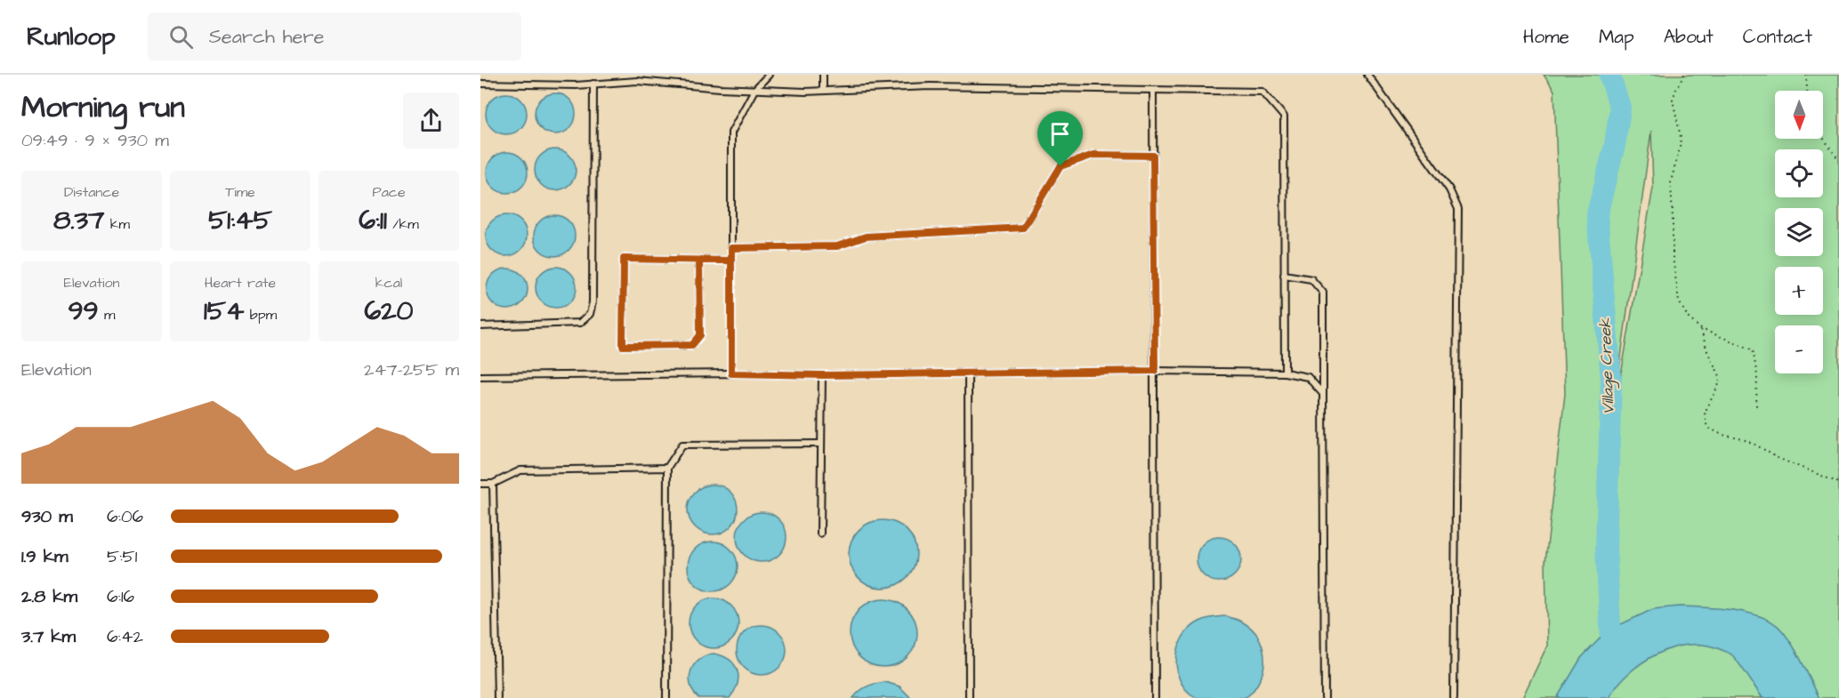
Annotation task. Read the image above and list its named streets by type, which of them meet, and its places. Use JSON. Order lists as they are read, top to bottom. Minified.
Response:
{"water":["Village Creek"],"north":"bottom","page":{"header":"Runloop","search":"Search here","nav":["Home","Map","About","Contact"],"heading":["Morning run","09:49 · 9 × 930 m"],"map_buttons":["+","−"],"stats":[["Distance","8.37 km"],["Time","51:45"],["Pace","6:11 /km"],["Elevation","99 m"],["Heart rate","154 bpm"],["kcal","620"]],"chart":["Elevation","247–255 m"],"list":[{"name":"930 m","note":"6:06"},{"name":"1.9 km","note":"5:51"},{"name":"2.8 km","note":"6:16"},{"name":"3.7 km","note":"6:42"}]}}
